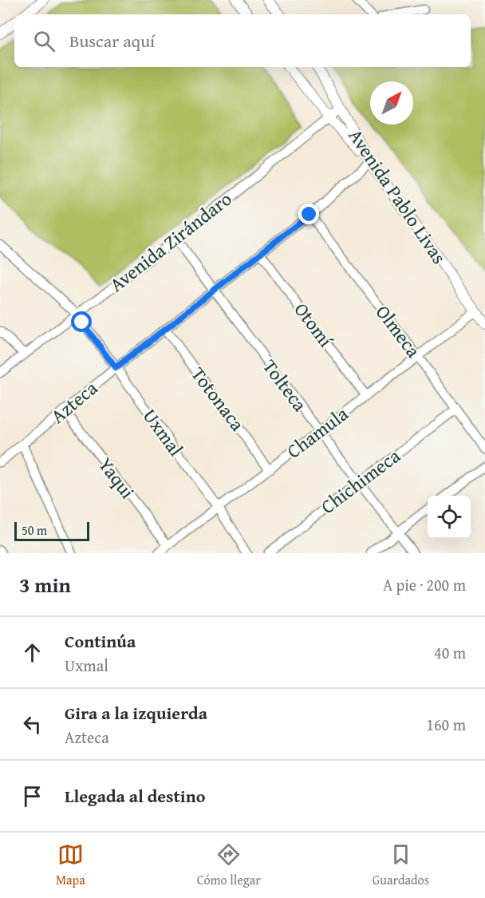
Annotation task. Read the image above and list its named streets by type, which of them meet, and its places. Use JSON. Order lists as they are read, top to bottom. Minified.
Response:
{"streets":{"street":["Avenida Pablo Livas","Avenida Zirándaro","Otomí","Olmeca","Tolteca","Totonaca","Azteca","Uxmal","Chamula","Yaqui","Chichimeca"]},"crossings":[["Avenida Pablo Livas","Avenida Zirándaro"],["Avenida Pablo Livas","Azteca"],["Avenida Pablo Livas","Chamula"],["Avenida Zirándaro","Tolteca"],["Avenida Zirándaro","Uxmal"],["Otomí","Azteca"],["Otomí","Chamula"],["Olmeca","Azteca"],["Olmeca","Chamula"],["Olmeca","Chichimeca"],["Tolteca","Azteca"],["Tolteca","Chamula"],["Tolteca","Chichimeca"],["Totonaca","Azteca"],["Totonaca","Chamula"],["Azteca","Uxmal"],["Azteca","Yaqui"],["Uxmal","Chamula"],["Chamula","Yaqui"]],"scale_bar":"50 m","north":"top right","page":{"search":"Buscar aquí","scale":"50 m","heading":["3 min","A pie · 200 m"],"list":[["Continúa","Uxmal","40 m"],["Gira a la izquierda","Azteca","160 m"],"Llegada al destino"],"nav":["Mapa","Cómo llegar","Guardados"]}}
